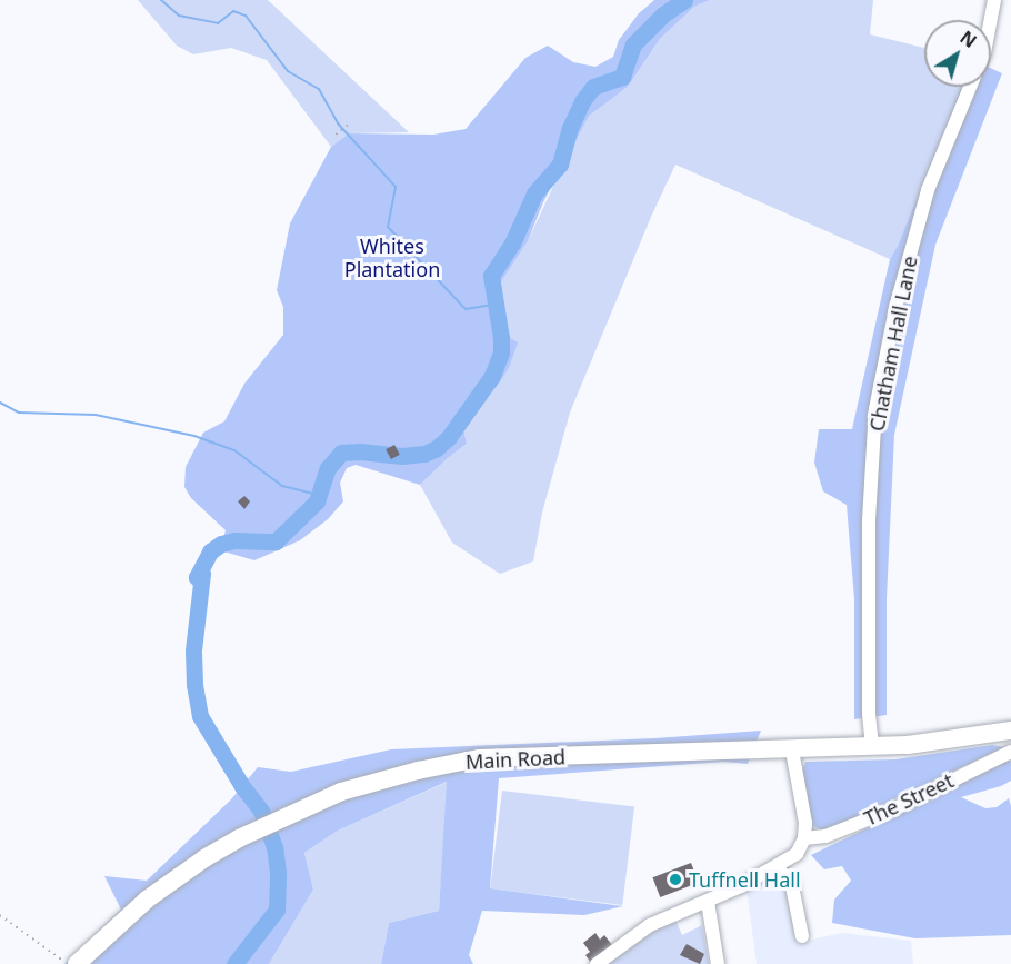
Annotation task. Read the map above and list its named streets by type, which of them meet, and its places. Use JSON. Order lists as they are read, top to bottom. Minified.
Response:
{"streets":{"main road":["Main Road"],"street":["Chatham Hall Lane","The Street"]},"crossings":[["Chatham Hall Lane","Main Road"]],"parks":["Whites Plantation"],"places":["Tuffnell Hall"],"north":"top right"}
